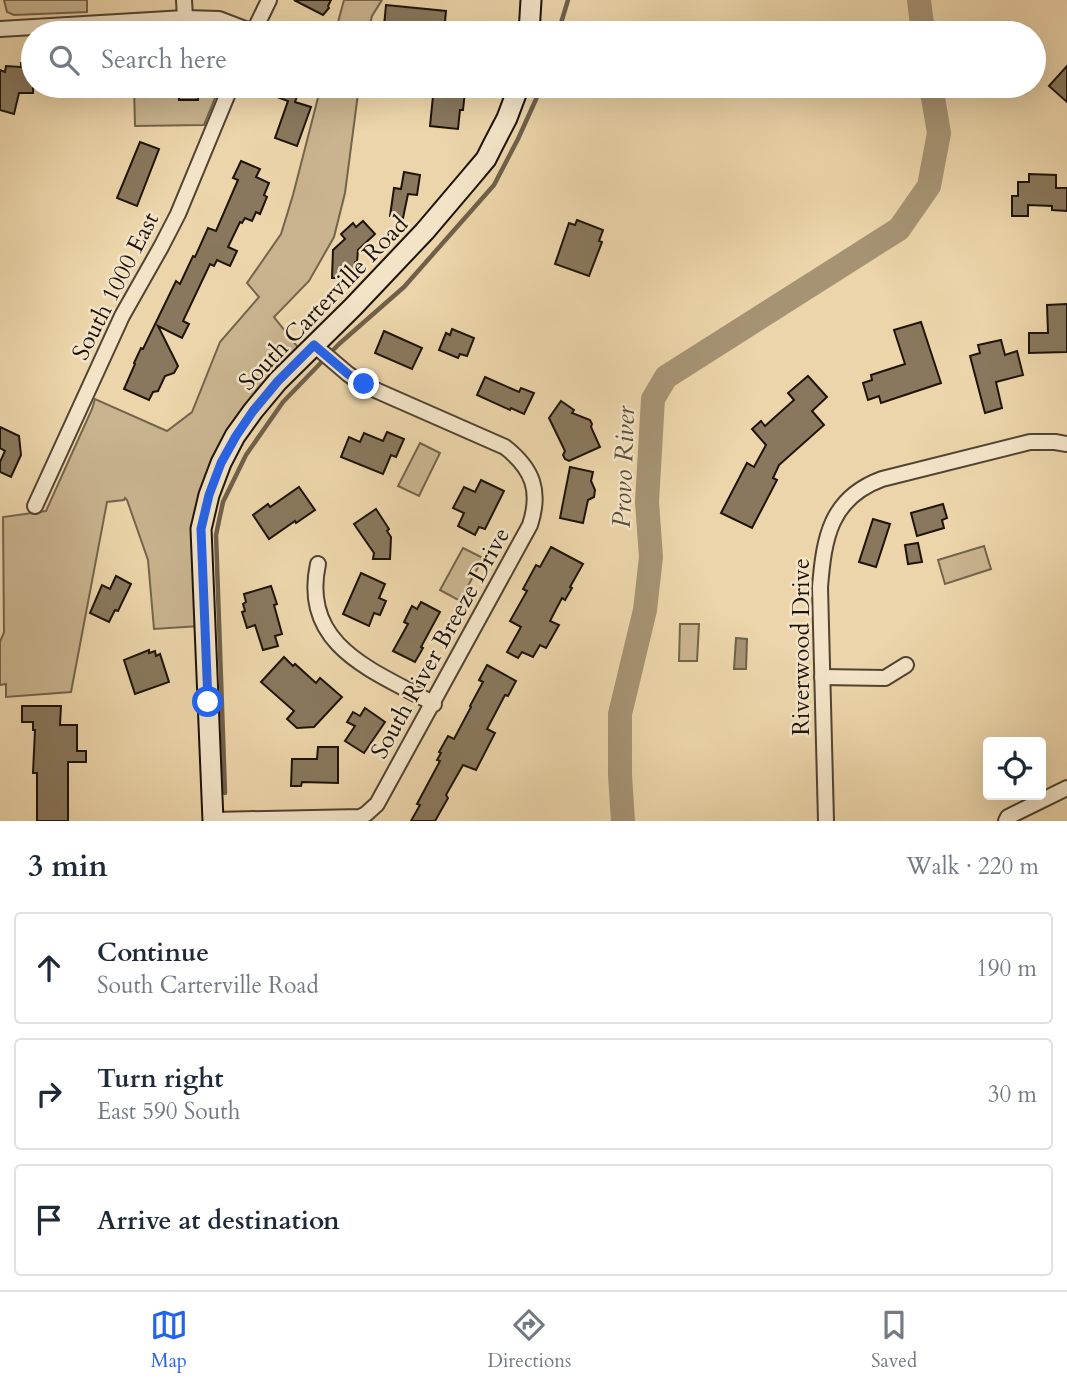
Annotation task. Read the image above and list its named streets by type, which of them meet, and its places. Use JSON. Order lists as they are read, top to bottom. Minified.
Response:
{"streets":{"street":["South 1000 East","South Carterville Road","South River Breeze Drive","Riverwood Drive"]},"crossings":[["South Carterville Road","South River Breeze Drive"]],"water":["Provo River"],"page":{"search":"Search here","heading":["3 min","Walk · 220 m"],"list":[["Continue","South Carterville Road","190 m"],["Turn right","East 590 South","30 m"],"Arrive at destination"],"nav":["Map","Directions","Saved"]}}
